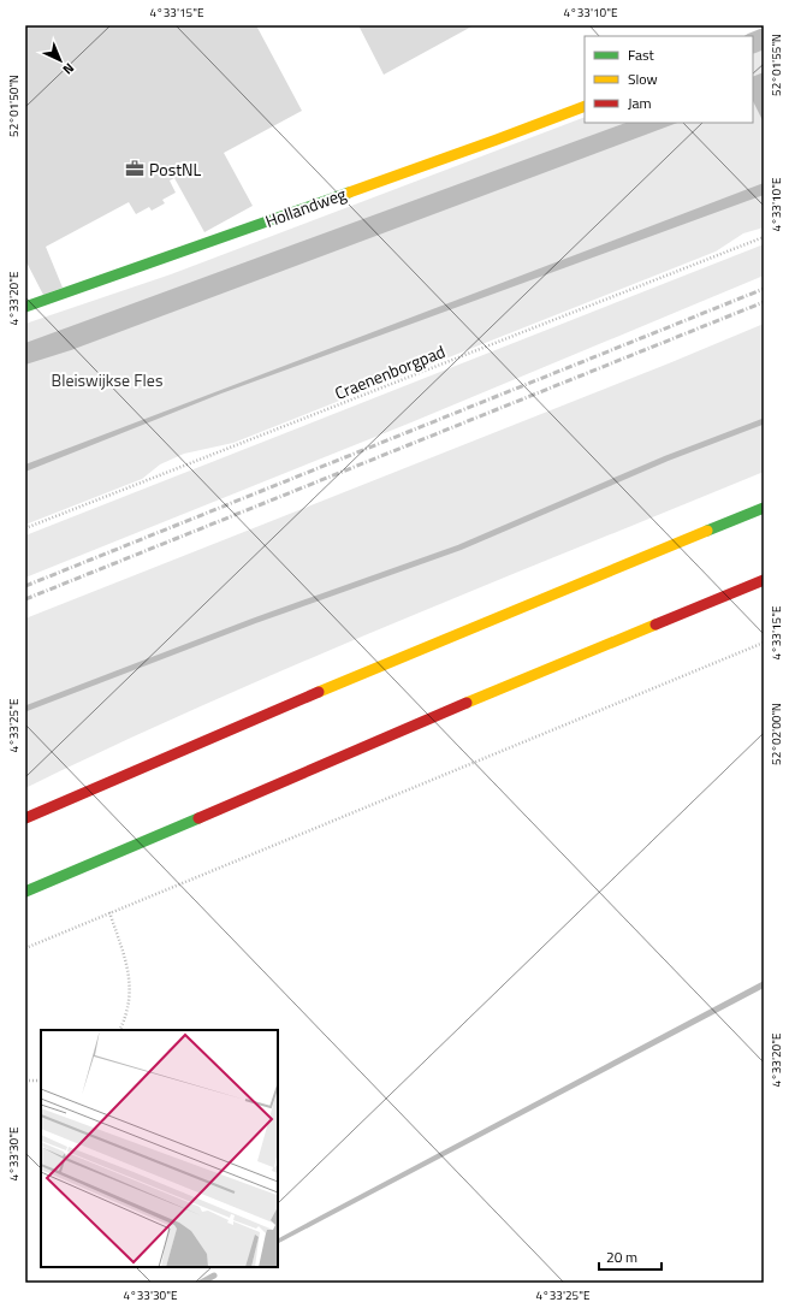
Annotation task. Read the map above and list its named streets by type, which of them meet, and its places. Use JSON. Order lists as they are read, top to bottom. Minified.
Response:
{"streets":{"main road":["Hollandweg"],"path":["Craenenborgpad"]},"parks":["Bleiswijkse Fles"],"places":{"office":["PostNL"]},"legend":["Fast","Slow","Jam"],"scale_bar":"20 m","north":"bottom right","coordinates":["4°33'15\"E","4°33'10\"E","52°01'55\"N","52°01'50\"N","4°33'20\"E","4°33'25\"E","52°02'00\"N","4°33'30\"E"]}
